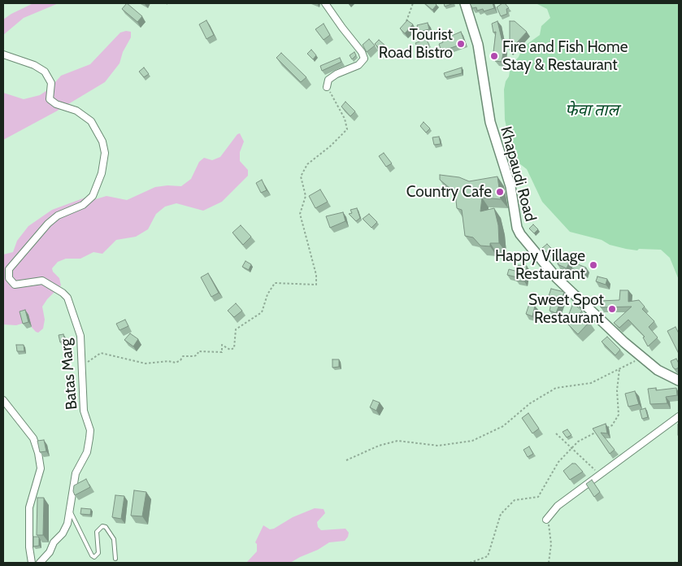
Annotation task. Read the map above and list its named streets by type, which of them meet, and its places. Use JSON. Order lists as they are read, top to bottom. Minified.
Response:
{"streets":{"main road":["Khapaudi Road"],"street":["Batas Marg"]},"water":["फेवा ताल"],"places":["Tourist Road Bistro","Fire and Fish Home Stay & Restaurant","Country Cafe","Happy Village Restaurant","Sweet Spot Restaurant"]}
